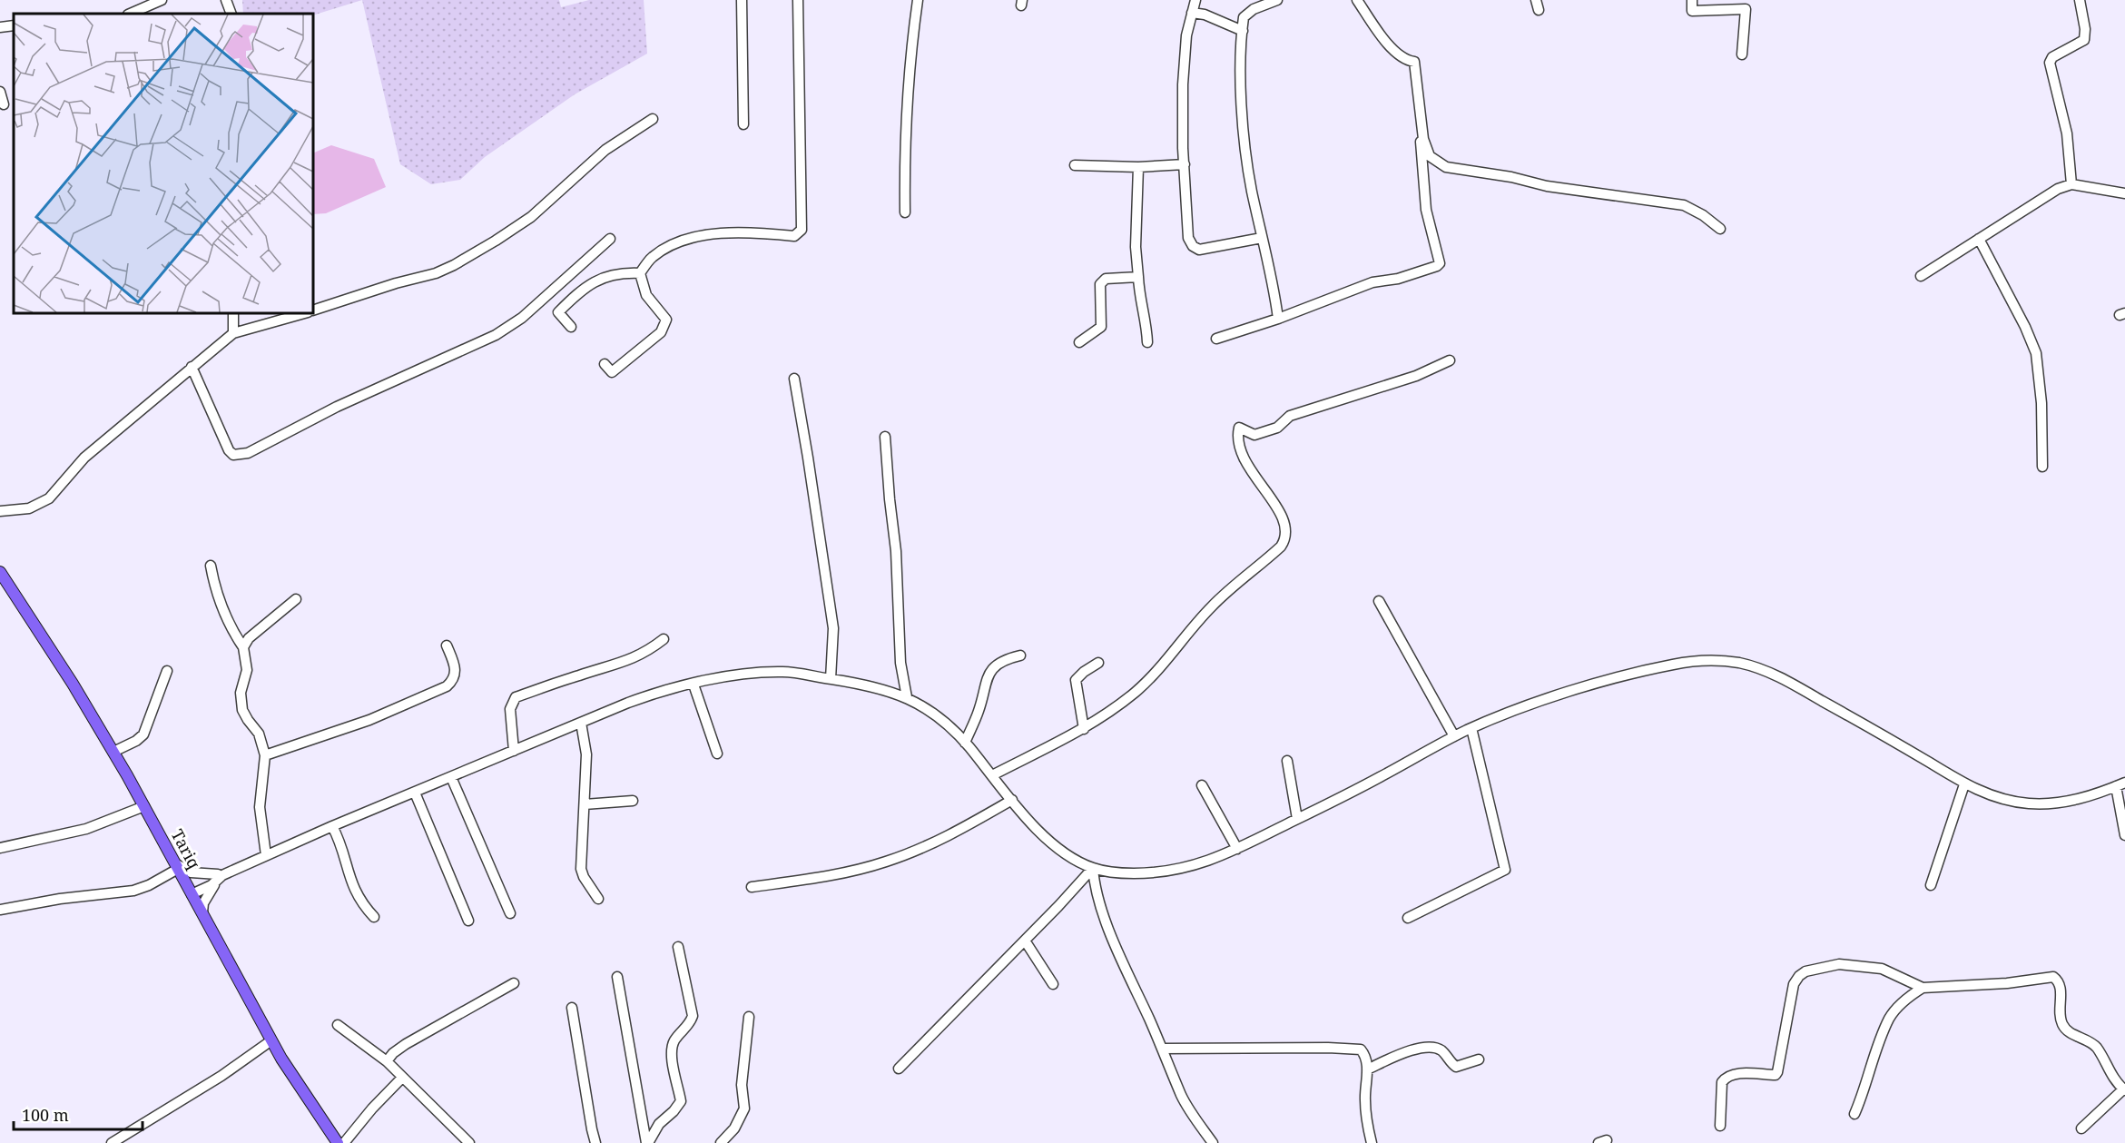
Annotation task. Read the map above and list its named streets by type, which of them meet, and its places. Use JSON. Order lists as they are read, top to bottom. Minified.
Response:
{"streets":{"main road":["Tariq"]},"scale_bar":"100 m"}
